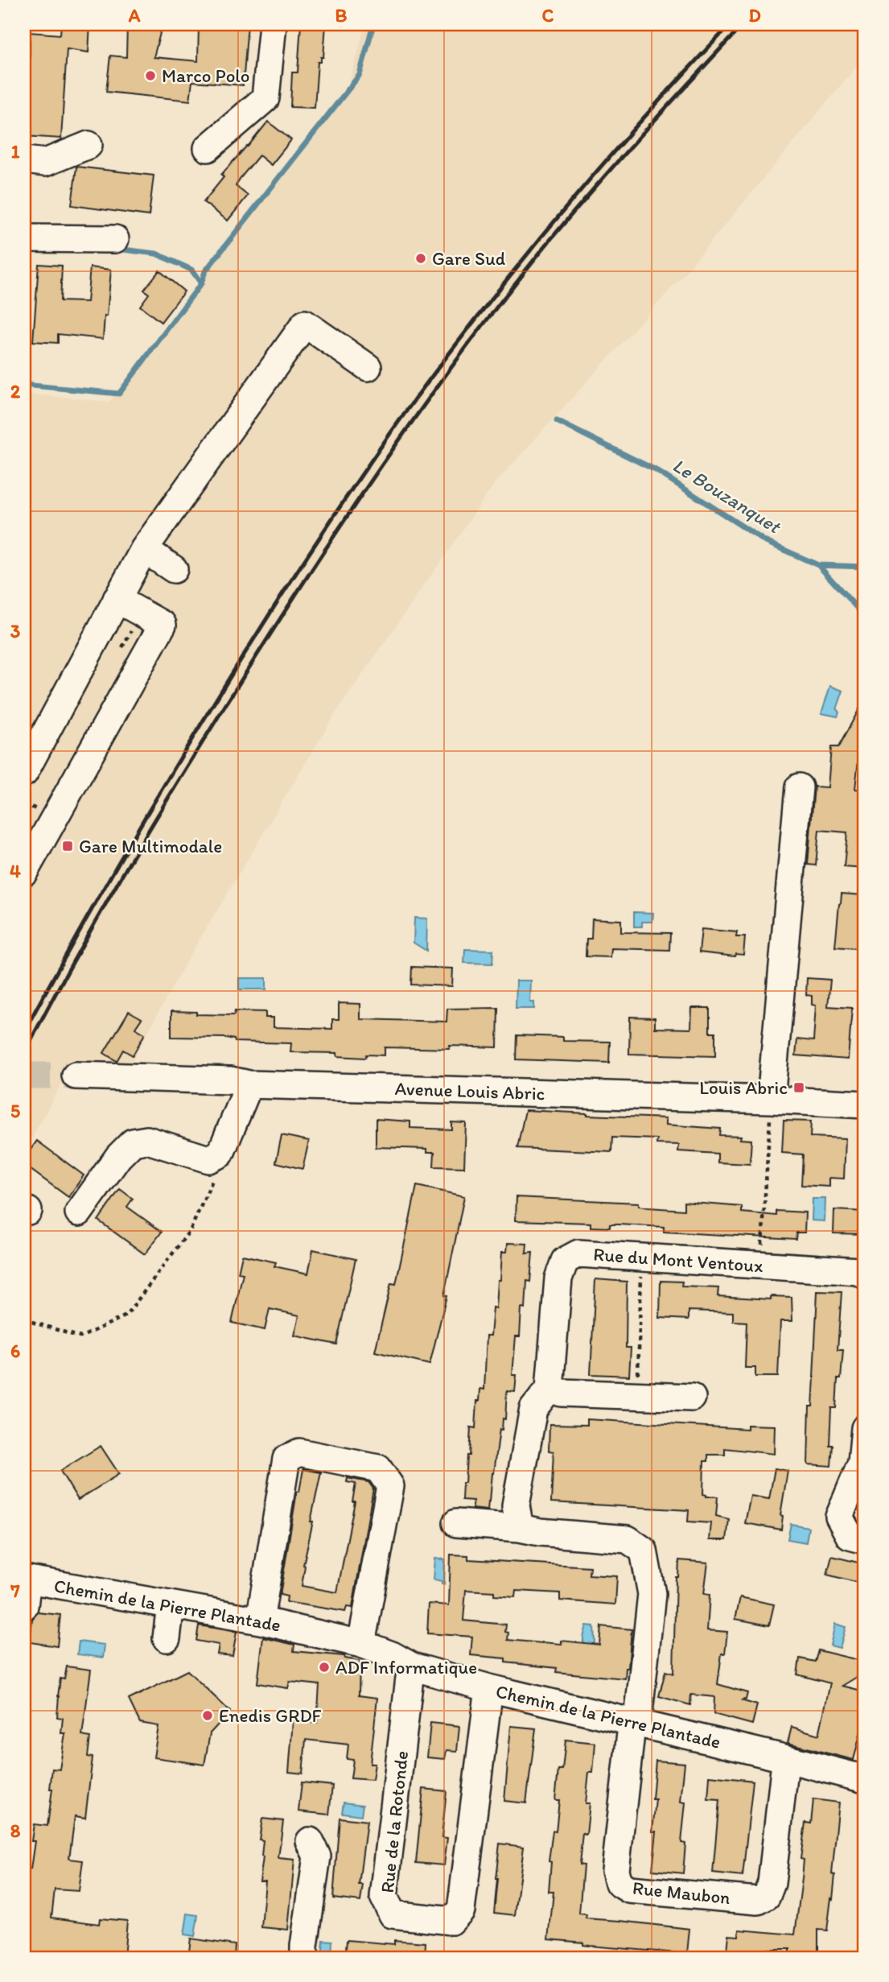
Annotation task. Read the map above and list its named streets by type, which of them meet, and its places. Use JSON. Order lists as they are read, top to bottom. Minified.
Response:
{"streets":{"street":["Avenue Louis Abric","Rue du Mont Ventoux","Chemin de la Pierre Plantade","Rue de la Rotonde","Rue Maubon"]},"crossings":[["Chemin de la Pierre Plantade","Rue de la Rotonde"],["Chemin de la Pierre Plantade","Rue Maubon"]],"water":["Le Bouzanquet"],"places":{"other":["Marco Polo","Gare Sud","ADF Informatique","Enedis GRDF"],"transit":["Gare Multimodale","Louis Abric"]},"grid":{"columns":["A","B","C","D"],"rows":["1","2","3","4","5","6","7","8"]}}
